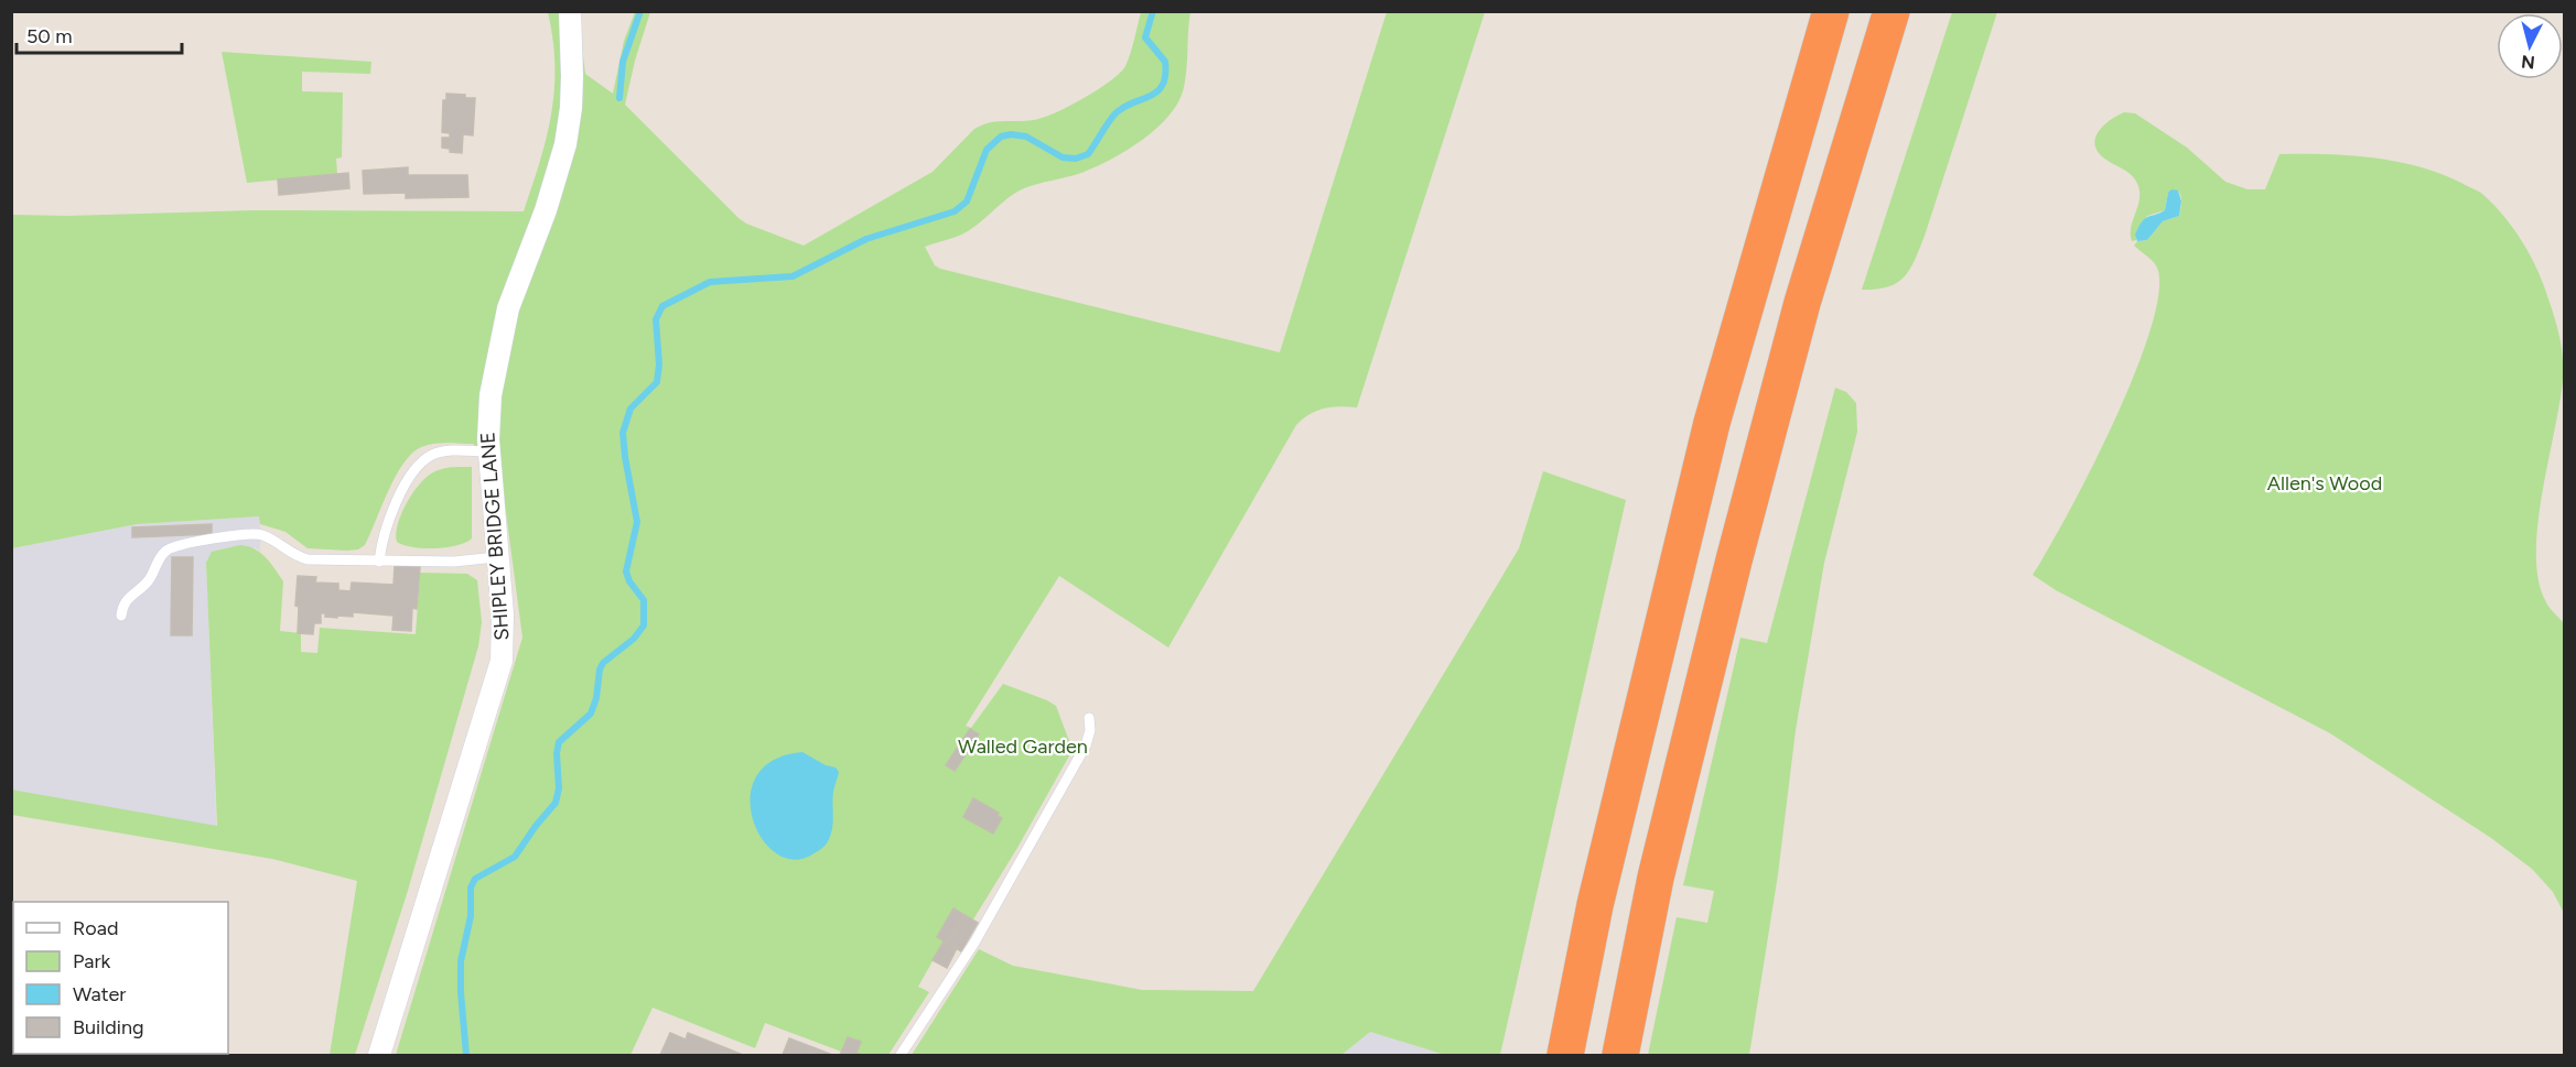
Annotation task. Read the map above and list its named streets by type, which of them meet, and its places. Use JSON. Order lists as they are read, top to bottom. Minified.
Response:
{"streets":{"street":["SHIPLEY BRIDGE LANE"]},"parks":["Allen's Wood","Walled Garden"],"legend":["Road","Park","Water","Building"],"scale_bar":"50 m","north":"bottom"}
